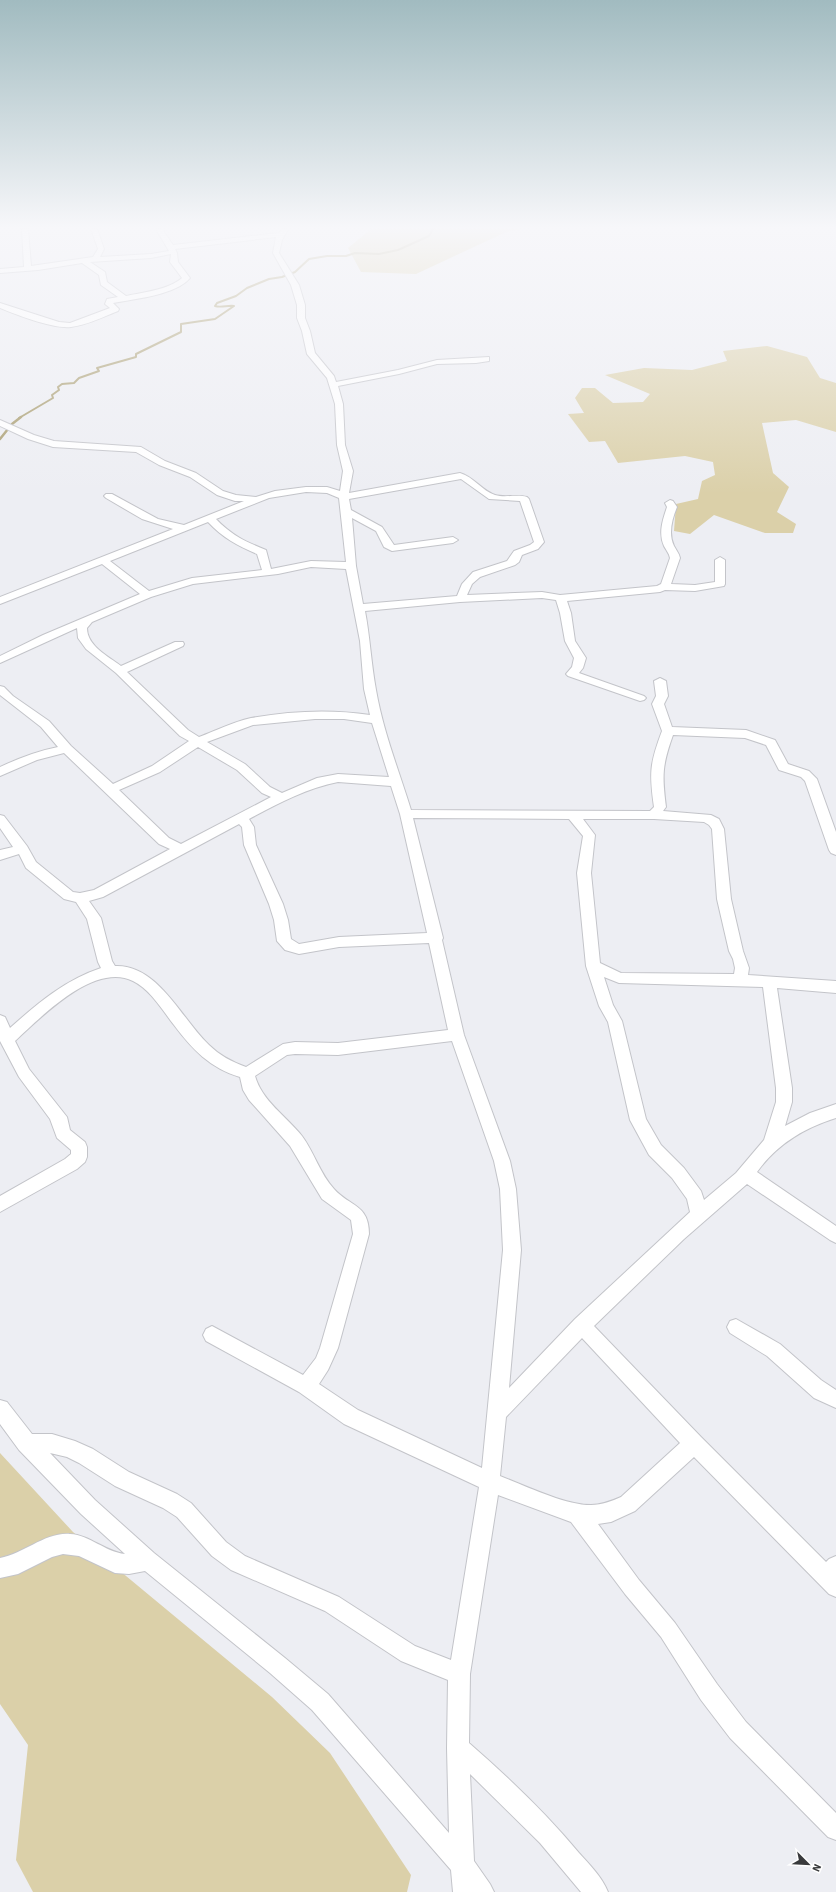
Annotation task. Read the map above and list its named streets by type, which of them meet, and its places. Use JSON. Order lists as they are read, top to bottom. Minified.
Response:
{"north":"bottom right"}
